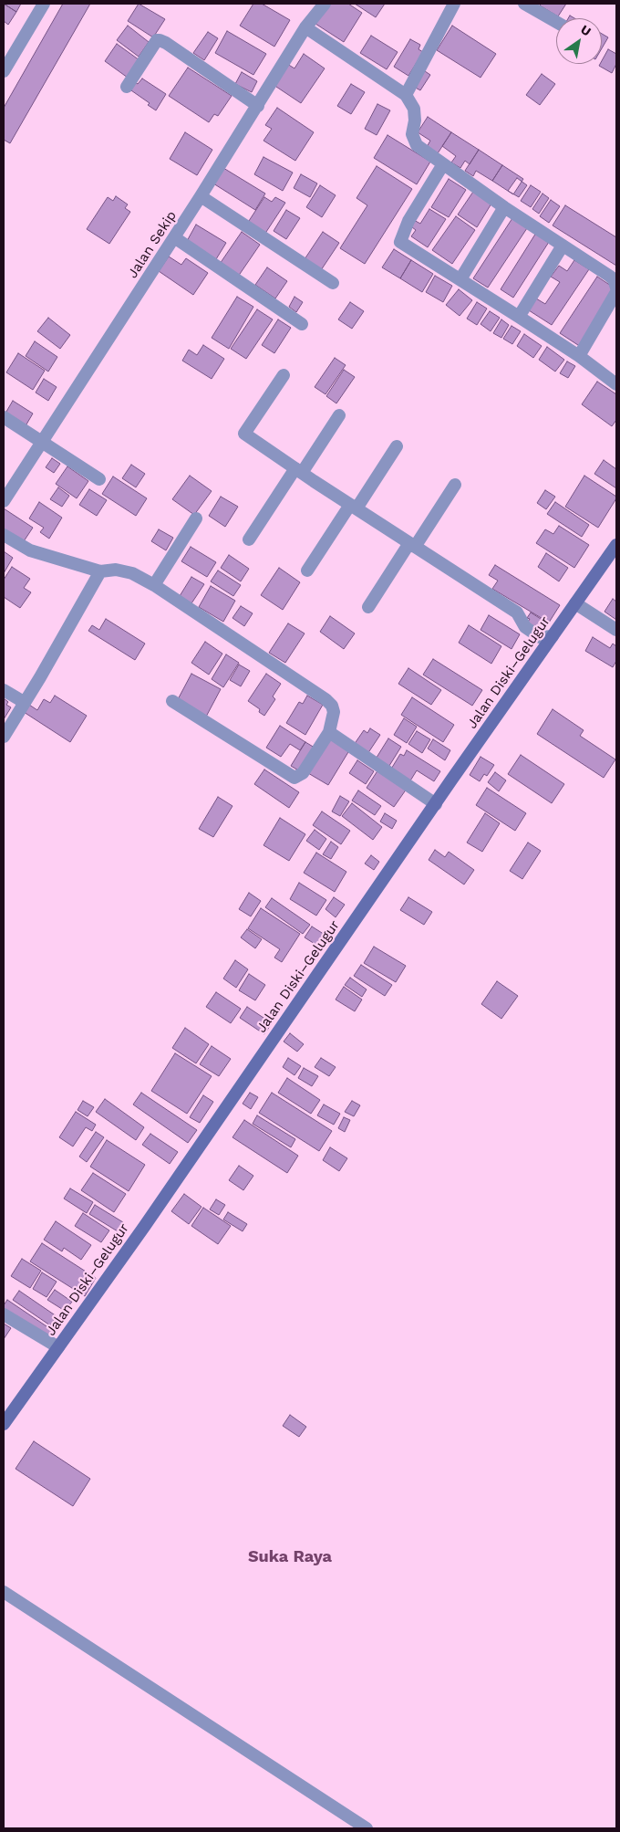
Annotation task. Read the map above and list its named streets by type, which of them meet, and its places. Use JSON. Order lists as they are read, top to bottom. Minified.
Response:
{"streets":{"main road":["Jalan Diski–Gelugur"],"street":["Jalan Sekip"]},"districts":["Suka Raya"],"north":"top right"}
